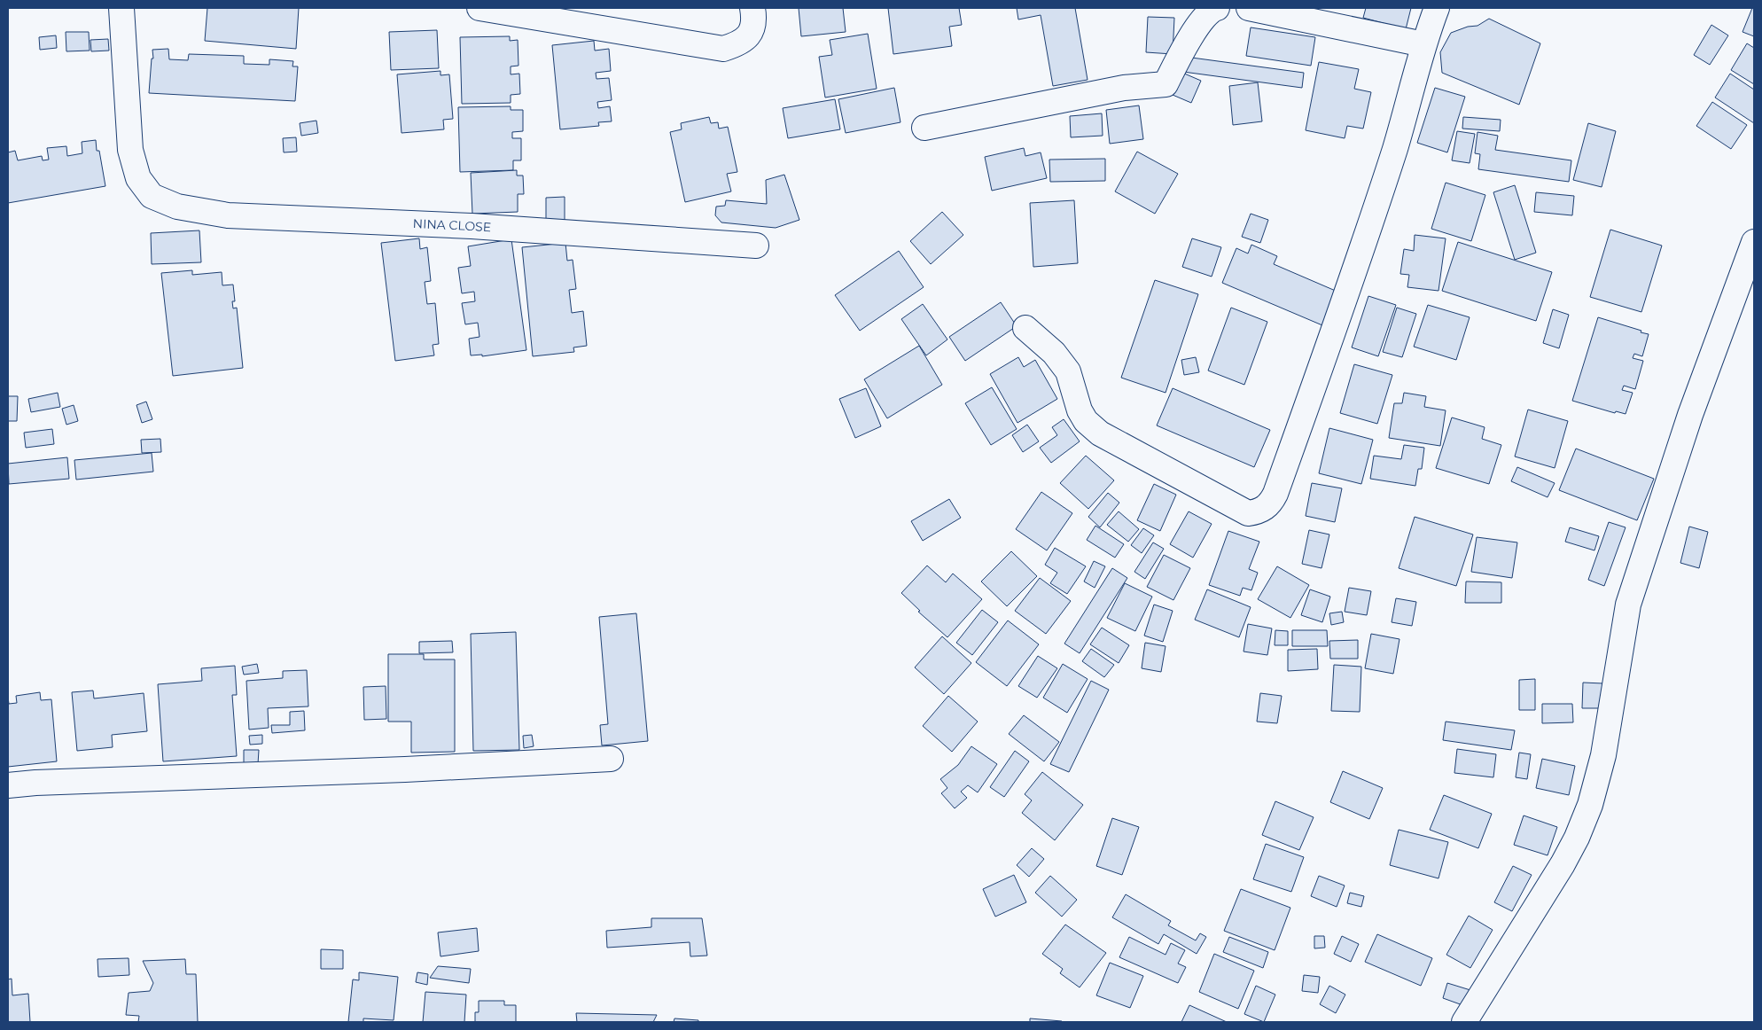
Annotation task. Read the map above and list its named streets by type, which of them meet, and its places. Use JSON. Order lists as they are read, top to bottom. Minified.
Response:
{"streets":{"street":["NINA CLOSE"]}}
